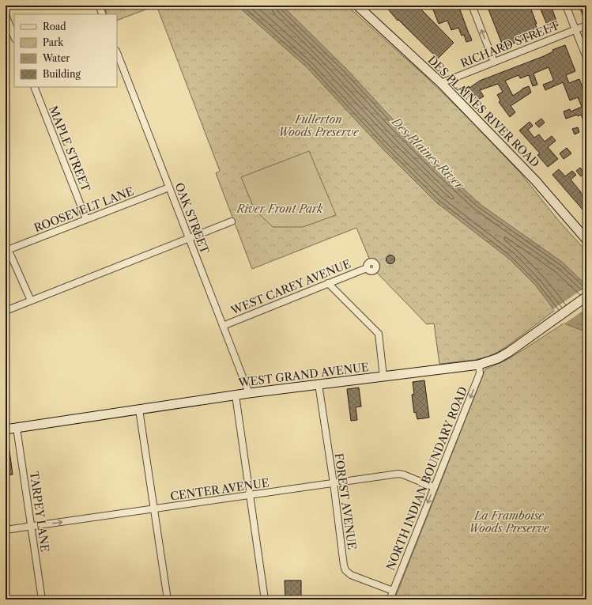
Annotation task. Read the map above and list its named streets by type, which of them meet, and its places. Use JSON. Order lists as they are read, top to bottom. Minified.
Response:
{"streets":{"main road":["DES PLAINES RIVER ROAD","WEST GRAND AVENUE"],"street":["RICHARD STREET","MAPLE STREET","ROOSEVELT LANE","OAK STREET","WEST CAREY AVENUE","NORTH INDIAN BOUNDARY ROAD","CENTER AVENUE","FOREST AVENUE","TARPEY LANE"]},"crossings":[["RICHARD STREET","DES PLAINES RIVER ROAD"],["MAPLE STREET","ROOSEVELT LANE"],["ROOSEVELT LANE","OAK STREET"],["OAK STREET","WEST CAREY AVENUE"],["OAK STREET","WEST GRAND AVENUE"],["WEST GRAND AVENUE","NORTH INDIAN BOUNDARY ROAD"],["WEST GRAND AVENUE","FOREST AVENUE"],["WEST GRAND AVENUE","TARPEY LANE"],["NORTH INDIAN BOUNDARY ROAD","CENTER AVENUE"],["NORTH INDIAN BOUNDARY ROAD","FOREST AVENUE"],["CENTER AVENUE","FOREST AVENUE"],["CENTER AVENUE","TARPEY LANE"]],"one_way":["NORTH INDIAN BOUNDARY ROAD"],"water":["Des Plaines River"],"parks":["Fullerton Woods Preserve","River Front Park","La Framboise Woods Preserve"],"legend":["Road","Park","Water","Building"]}
